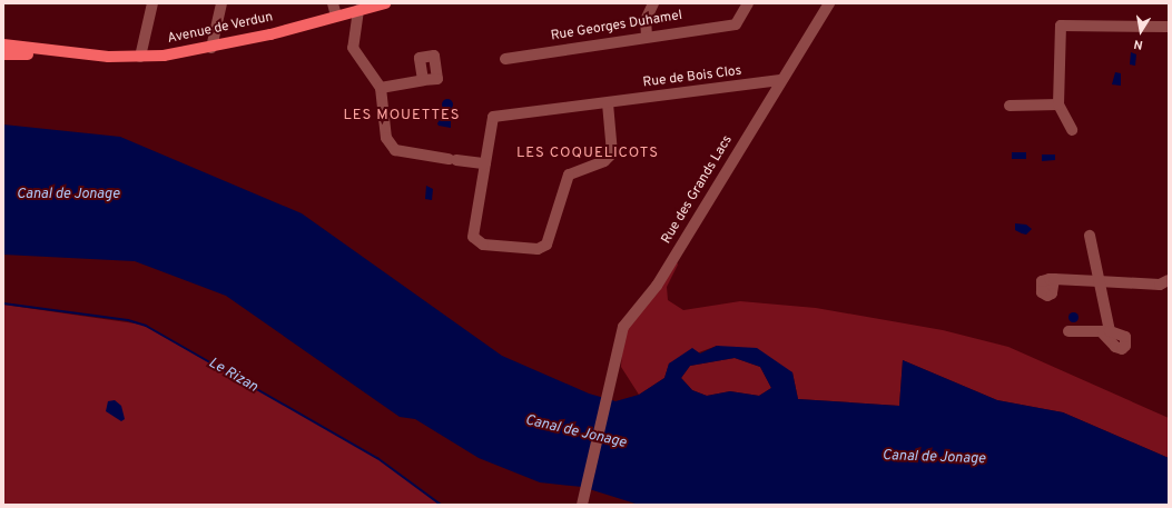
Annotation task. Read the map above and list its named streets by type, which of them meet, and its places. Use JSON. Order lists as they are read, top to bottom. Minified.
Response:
{"streets":{"main road":["Avenue de Verdun"],"street":["Rue Georges Duhamel","Rue de Bois Clos","Rue des Grands Lacs"]},"crossings":[["Rue de Bois Clos","Rue des Grands Lacs"]],"districts":["LES MOUETTES","LES COQUELICOTS"],"water":["Canal de Jonage","Le Rizan"],"north":"bottom"}
